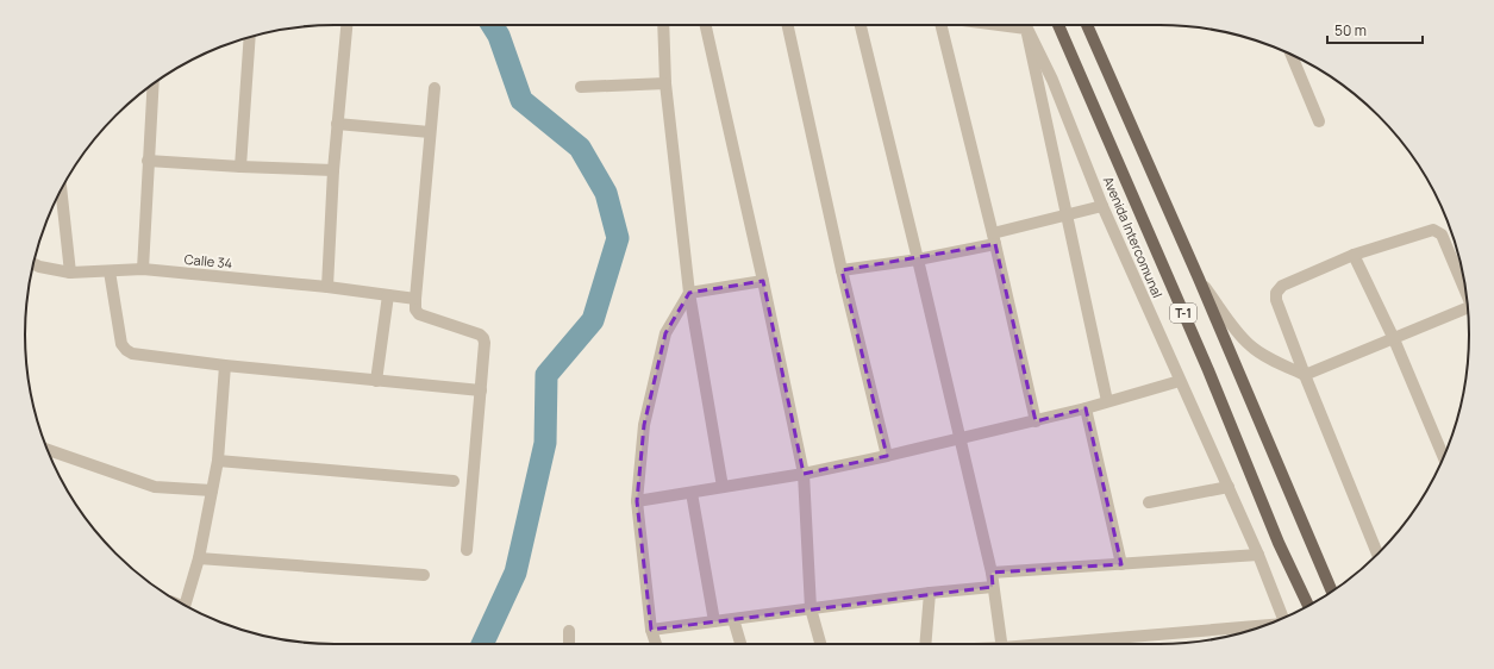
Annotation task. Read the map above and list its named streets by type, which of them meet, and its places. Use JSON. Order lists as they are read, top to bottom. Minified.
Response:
{"streets":{"main road":["Avenida Intercomunal","T-1"],"street":["Calle 34"]},"scale_bar":"50 m"}
